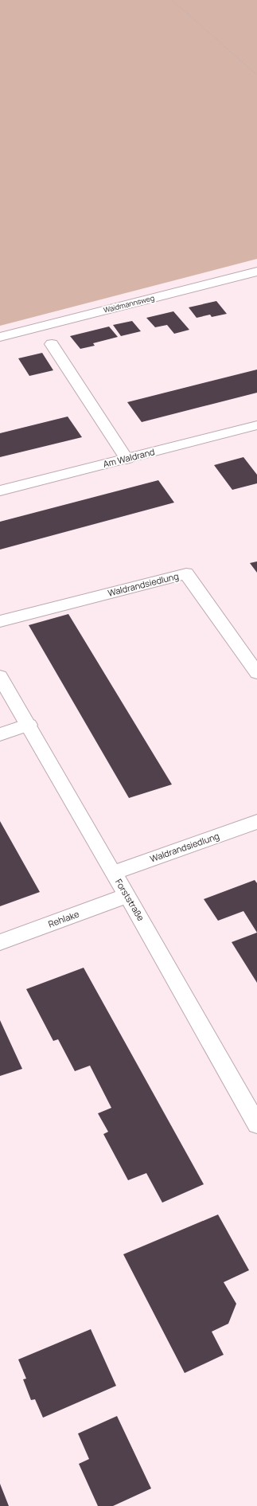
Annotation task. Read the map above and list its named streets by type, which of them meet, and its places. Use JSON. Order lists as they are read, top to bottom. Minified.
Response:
{"streets":{"street":["Waidmannsweg","Am Waldrand","Waldrandsiedlung","Forststraße","Rehlake"]},"crossings":[["Waldrandsiedlung","Forststraße"],["Forststraße","Rehlake"]]}
